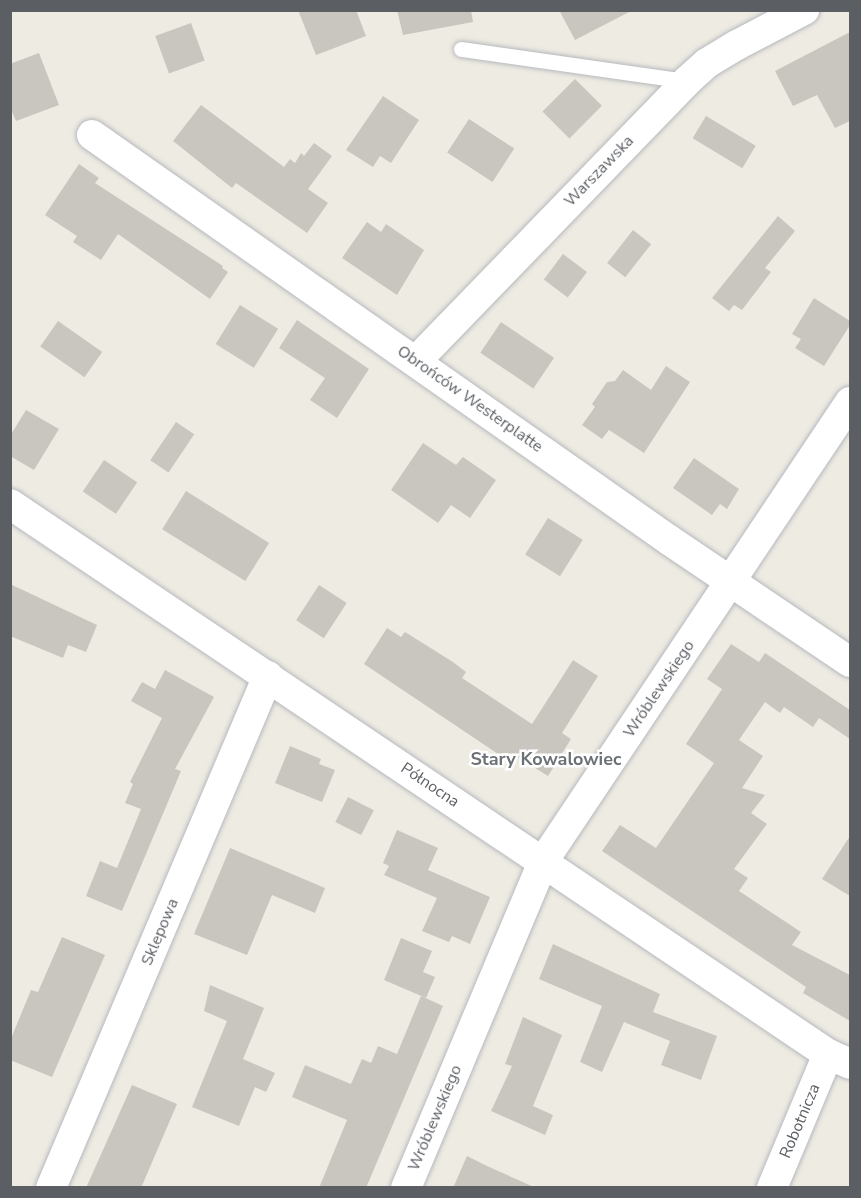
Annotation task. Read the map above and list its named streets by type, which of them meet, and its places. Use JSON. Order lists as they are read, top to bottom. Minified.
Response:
{"streets":{"street":["Warszawska","Obrońców Westerplatte","Wróblewskiego","Północna","Sklepowa","Robotnicza"]},"crossings":[["Warszawska","Obrońców Westerplatte"],["Obrońców Westerplatte","Wróblewskiego"],["Wróblewskiego","Północna"],["Północna","Sklepowa"],["Północna","Robotnicza"]],"districts":["Stary Kowalowiec"]}
